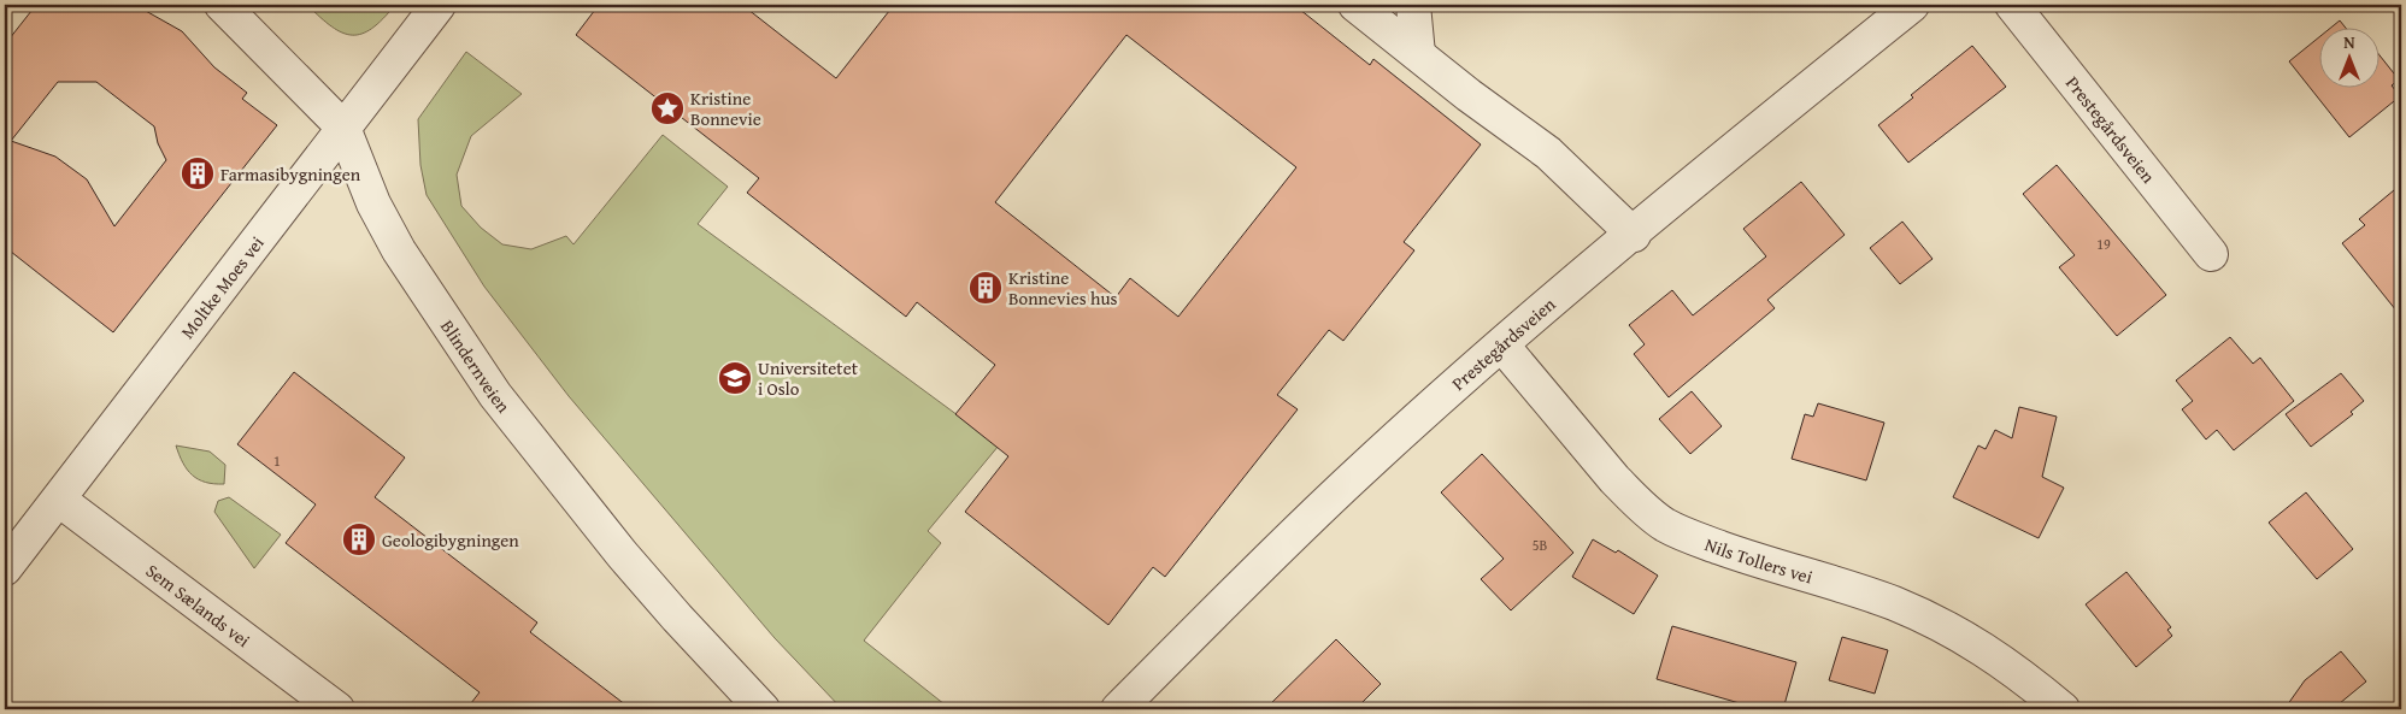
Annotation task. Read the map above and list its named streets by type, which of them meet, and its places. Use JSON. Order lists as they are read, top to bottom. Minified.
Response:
{"streets":{"street":["Prestegårdsveien","Moltke Moes vei","Blindernveien","Nils Tollers vei","Sem Sælands vei"]},"crossings":[["Prestegårdsveien","Nils Tollers vei"],["Moltke Moes vei","Blindernveien"],["Moltke Moes vei","Sem Sælands vei"]],"places":{"place":["Kristine Bonnevie"],"building":["Farmasibygningen","Kristine Bonnevies hus","Geologibygningen"],"school or university":["Universitetet i Oslo"]},"house_numbers":["19","1","5B"],"north":"top"}
